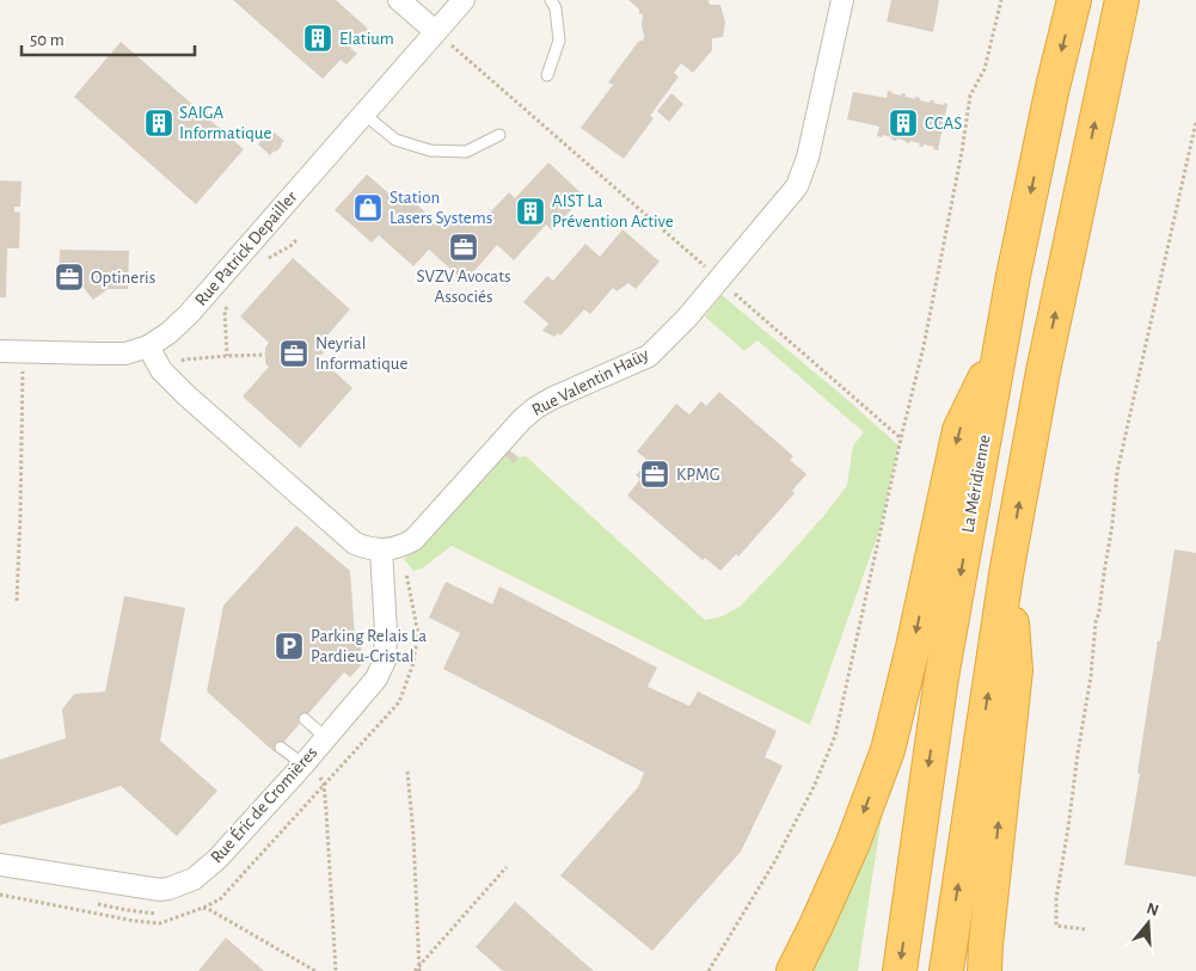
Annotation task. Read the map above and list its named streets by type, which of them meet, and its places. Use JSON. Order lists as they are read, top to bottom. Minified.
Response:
{"streets":{"highway":["La Méridienne"],"street":["Rue Patrick Depailler","Rue Valentin Haüy","Rue Éric de Cromières"]},"crossings":[["Rue Patrick Depailler","Rue Valentin Haüy"],["Rue Valentin Haüy","Rue Éric de Cromières"]],"places":{"building":["Elatium","SAIGA Informatique","CCAS","AIST La Prévention Active"],"shop":["Station Lasers Systems"],"office":["SVZV Avocats Associés","Optineris","Neyrial Informatique","KPMG"],"parking":["Parking Relais La Pardieu-Cristal"]},"scale_bar":"50 m","north":"top"}
